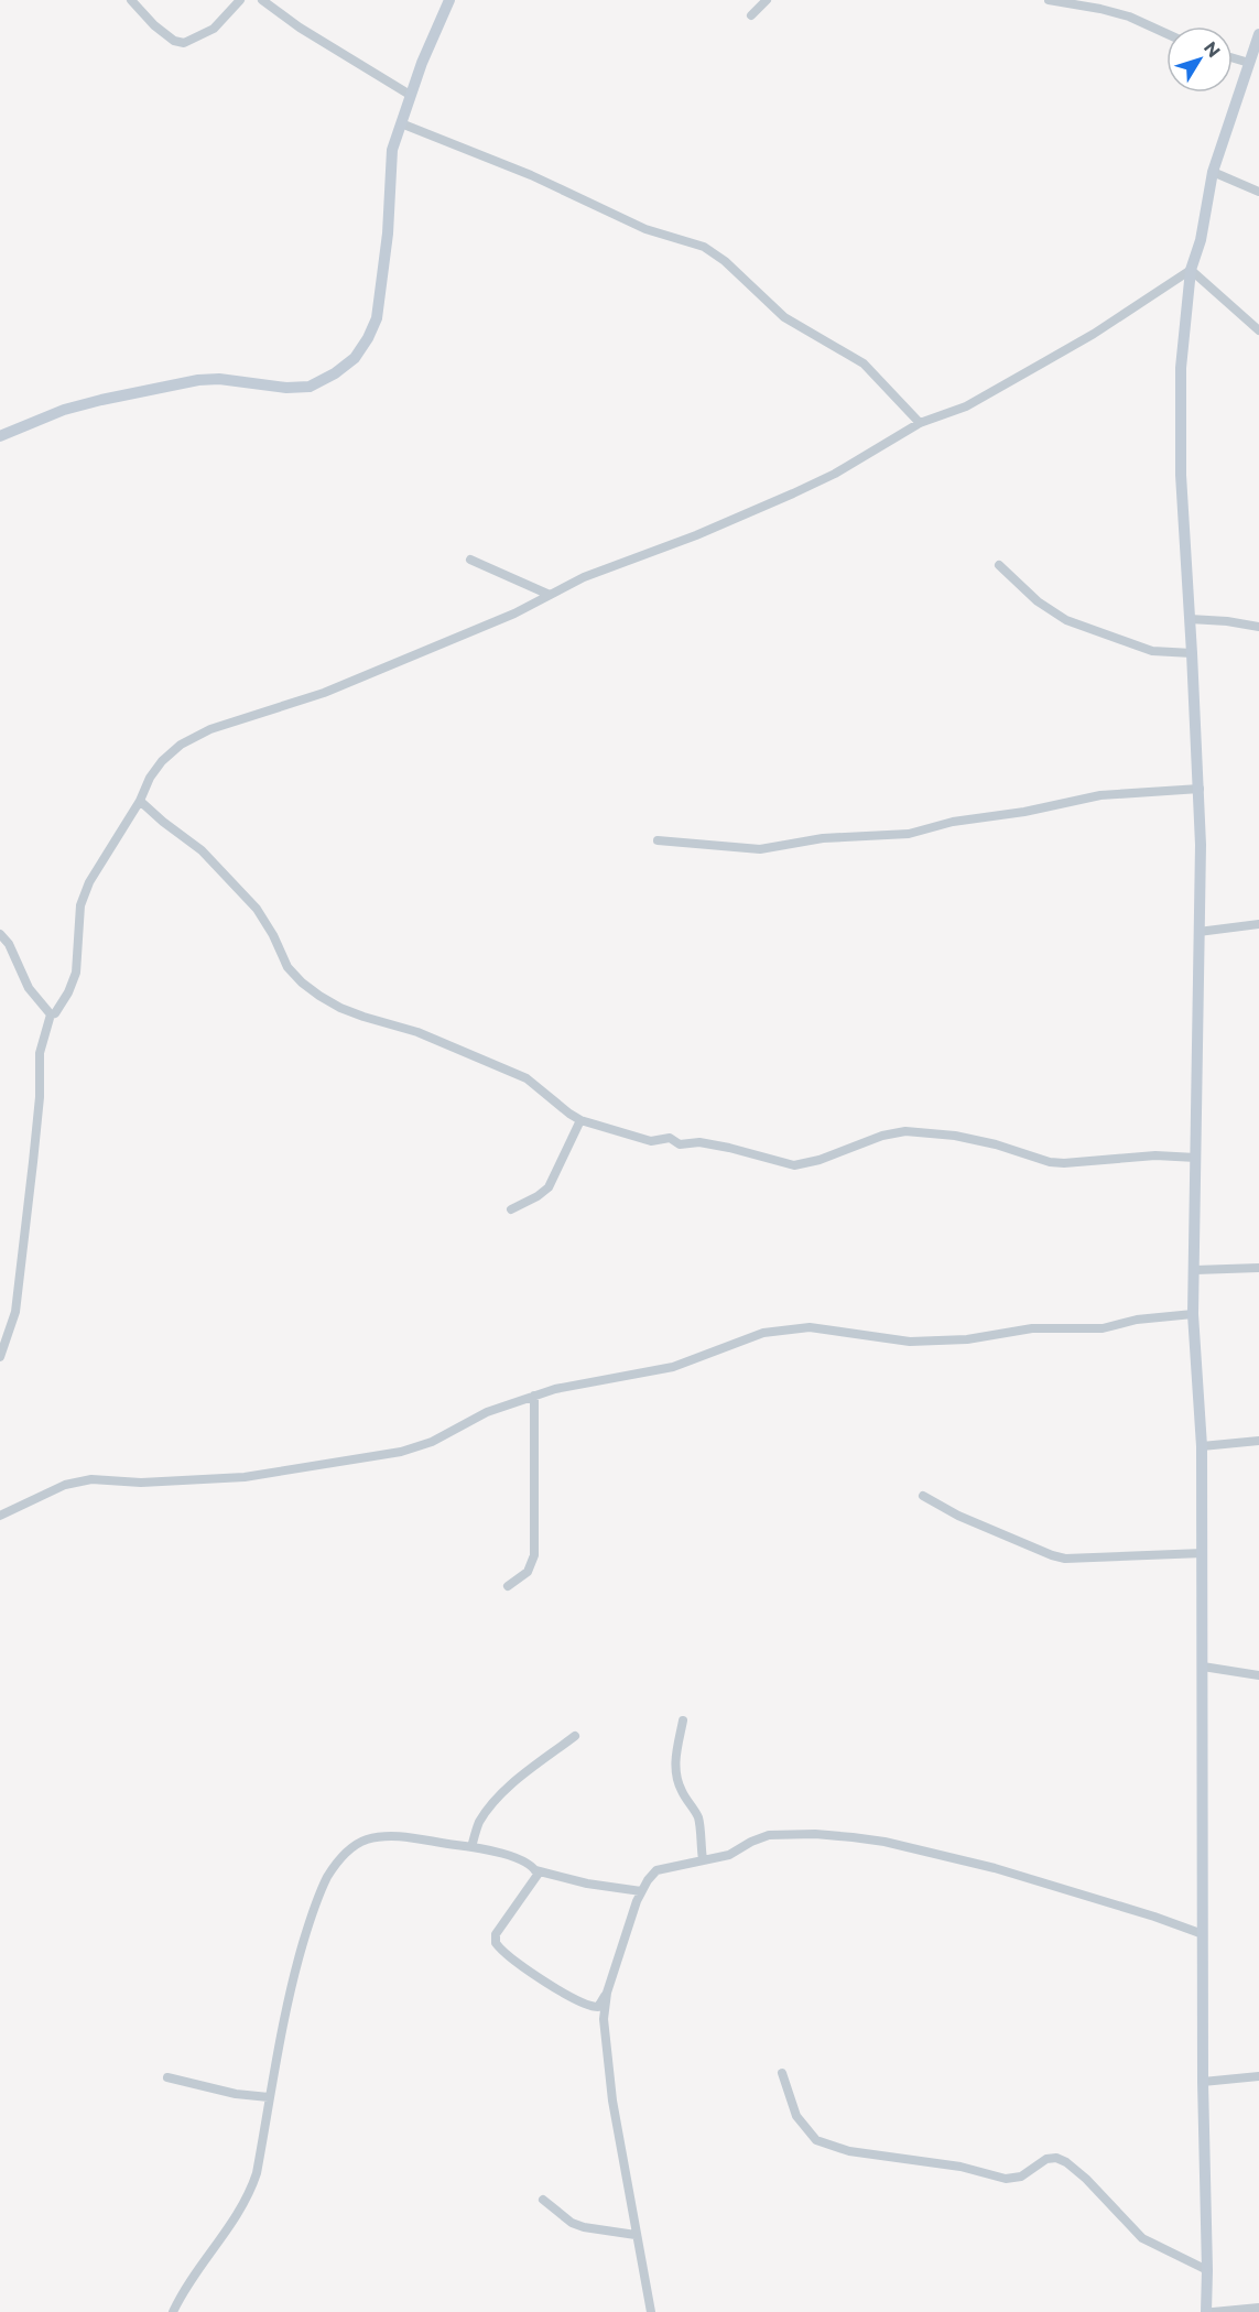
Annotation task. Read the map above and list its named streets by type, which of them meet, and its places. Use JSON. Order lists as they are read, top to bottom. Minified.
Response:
{"north":"top right"}
